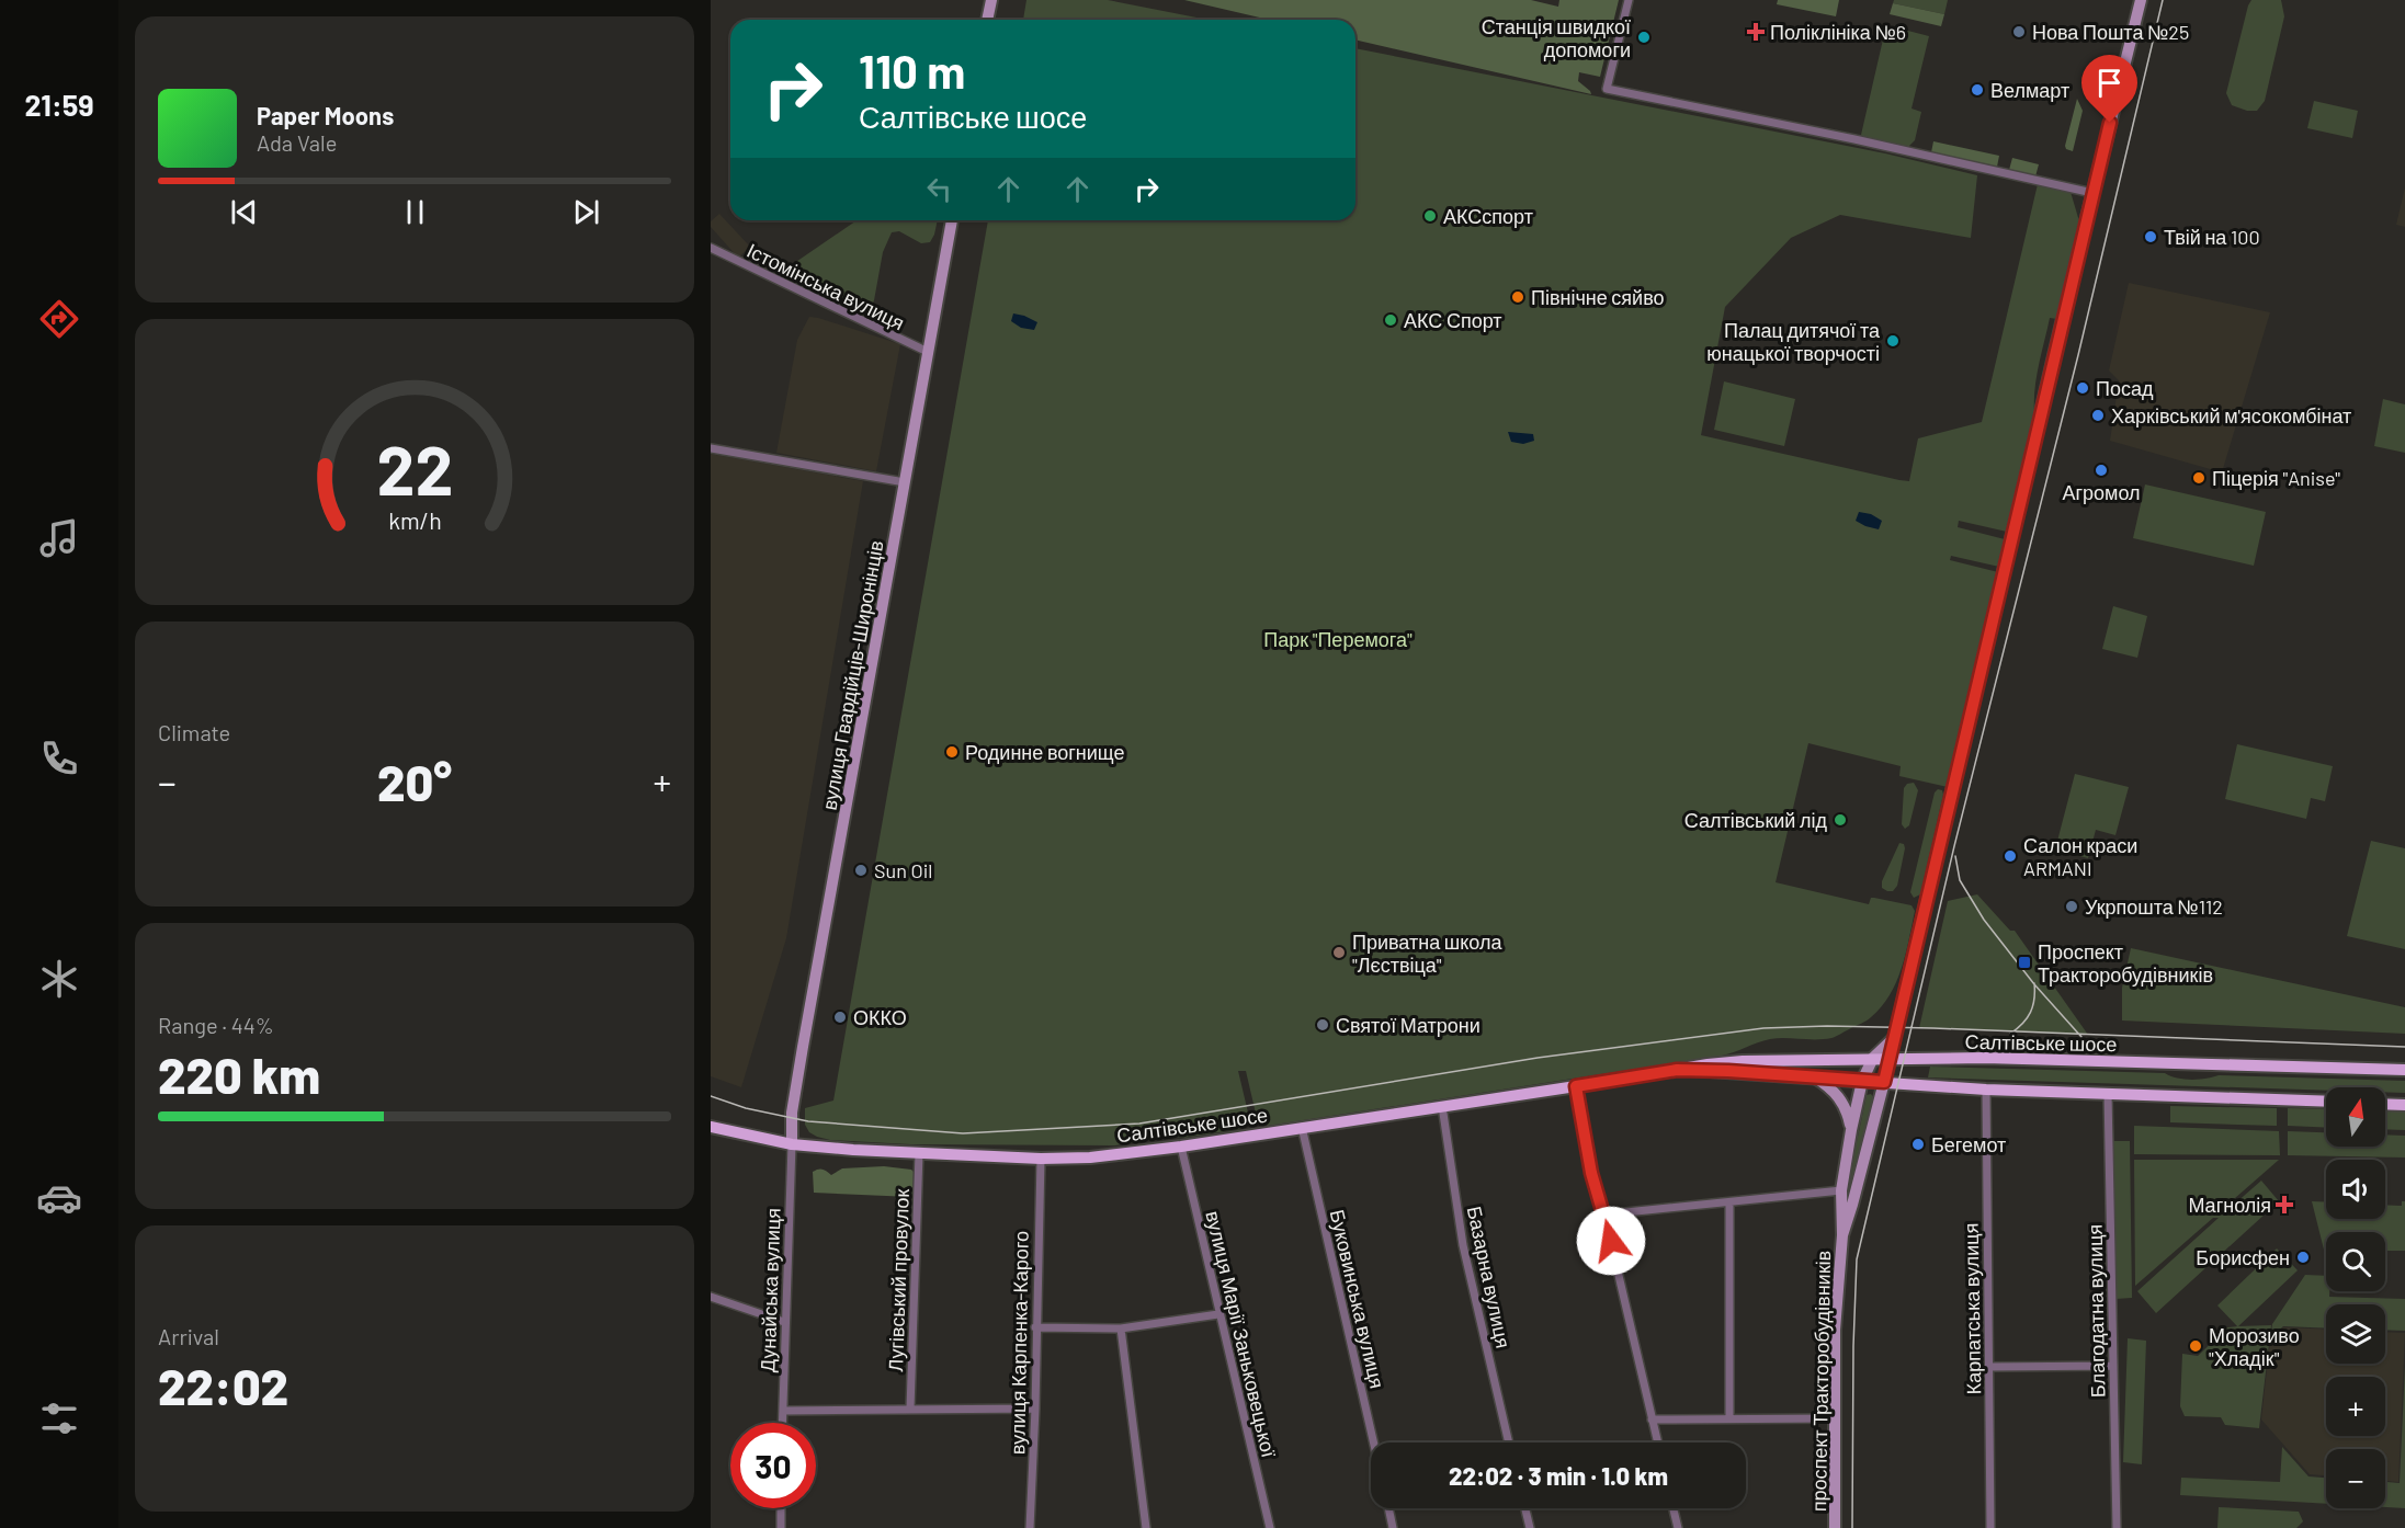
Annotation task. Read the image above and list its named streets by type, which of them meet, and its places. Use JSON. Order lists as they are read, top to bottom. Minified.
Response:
{"streets":{"main road":["вулиця Гвардійців-Широнінців","Салтівське шосе","проспект Тракторобудівників"],"street":["Істомінська вулиця","Базарна вулиця","Лугівський провулок","Дунайська вулиця","Буковинська вулиця","Карпатська вулиця","Благодатна вулиця","вулиця Марії Заньковецької","вулиця Карпенка-Карого"]},"crossings":[["Істомінська вулиця","вулиця Гвардійців-Широнінців"],["вулиця Гвардійців-Широнінців","Салтівське шосе"],["вулиця Гвардійців-Широнінців","Дунайська вулиця"],["Салтівське шосе","Базарна вулиця"],["Салтівське шосе","Лугівський провулок"],["Салтівське шосе","Дунайська вулиця"],["Салтівське шосе","Буковинська вулиця"],["Салтівське шосе","Карпатська вулиця"],["Салтівське шосе","Благодатна вулиця"],["Салтівське шосе","вулиця Марії Заньковецької"],["Салтівське шосе","вулиця Карпенка-Карого"],["Салтівське шосе","проспект Тракторобудівників"]],"parks":["Парк \"Перемога\""],"places":{"health":["Поліклініка №6","Магнолія"],"other":["Нова Пошта №25","Станція швидкої допомоги","Велмарт","АКСспорт","Твій на 100","Північне сяйво","АКС Спорт","Палац дитячої та юнацької творчості","Посад","Харківський м'ясокомбінат","Агромол","Піцерія \"Anise\"","Родинне вогнище","Салтівський лід","Салон краси ARMANI","Sun Oil","Укрпошта №112","Приватна школа \"Лєствіца\"","ОККО","Святої Матрони","Бегемот","Борисфен","Морозиво \"Хладік\""],"transit":["Проспект Тракторобудівників"]},"north":"top","page":{"tabs":"21:59","turn":["110 m","Салтівське шосе"],"song":["Paper Moons","Ada Vale"],"tile":["Climate",["Range · 44%","220 km"],["Arrival","22:02"]],"heat":["−","20°","+"],"map_buttons":["+","−"],"limit":"30","trip":"22:02 · 3 min · 1.0 km","gauge":["22","km/h"]}}
